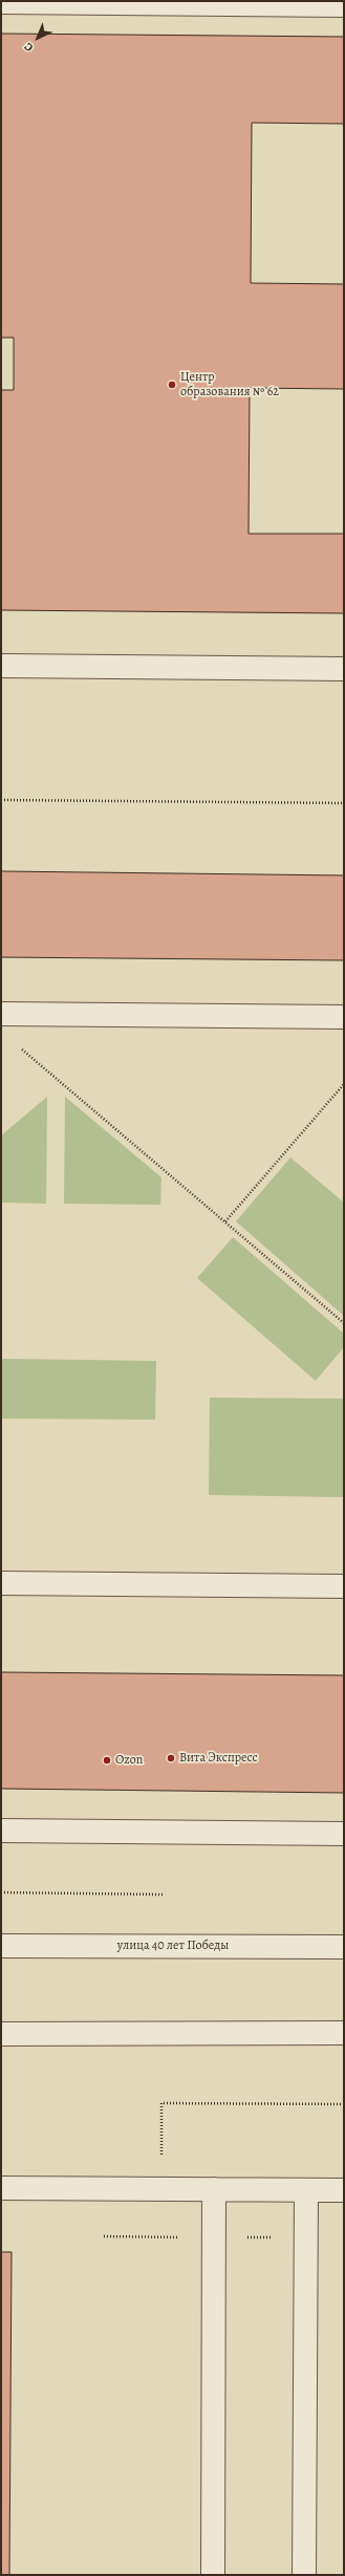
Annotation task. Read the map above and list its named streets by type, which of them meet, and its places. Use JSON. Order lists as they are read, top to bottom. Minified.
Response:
{"streets":{"street":["улица 40 лет Победы"]},"places":["Центр образования № 62","Вита Экспресс","Ozon"],"north":"bottom left"}
